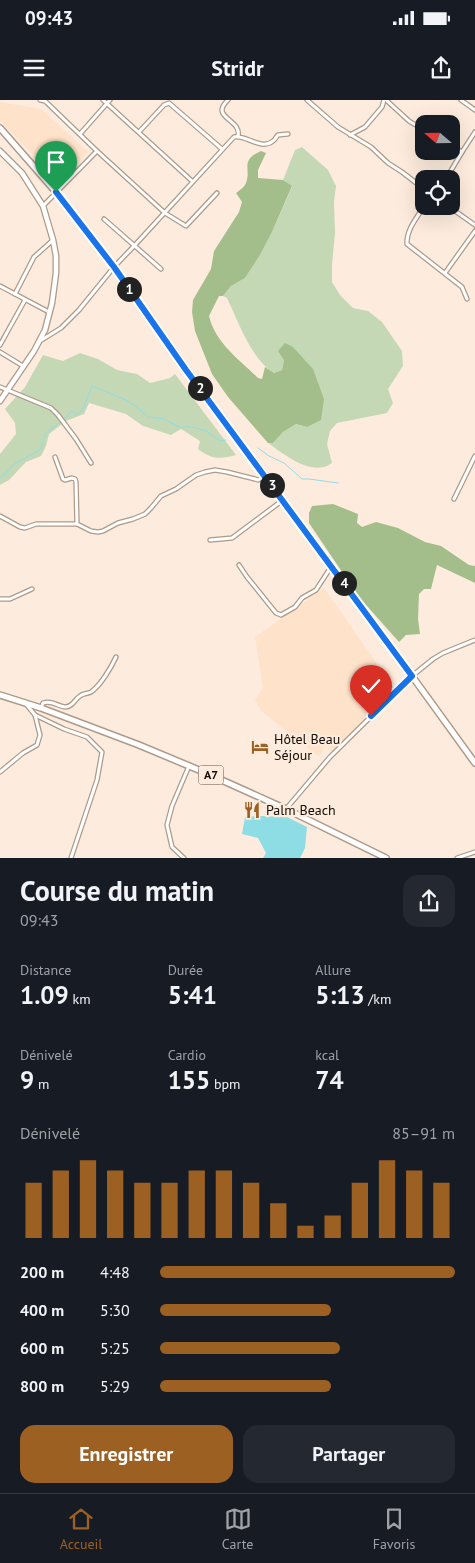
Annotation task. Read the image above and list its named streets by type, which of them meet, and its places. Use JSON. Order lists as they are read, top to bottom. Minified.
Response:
{"streets":{"main road":["A7"]},"places":{"hotel":["Hôtel Beau Séjour"],"restaurant":["Palm Beach"]},"north":"left","page":{"status":"09:43","header":"Stridr","pins":["1","2","3","4"],"heading":["Course du matin","09:43"],"stats":[["Distance","1.09 km"],["Durée","5:41"],["Allure","5:13 /km"],["Dénivelé","9 m"],["Cardio","155 bpm"],["kcal","74"]],"chart":["Dénivelé","85–91 m"],"list":[{"name":"200 m","note":"4:48"},{"name":"400 m","note":"5:30"},{"name":"600 m","note":"5:25"},{"name":"800 m","note":"5:29"}],"buttons":["Enregistrer","Partager"],"tabs":["Accueil","Carte","Favoris"]}}
